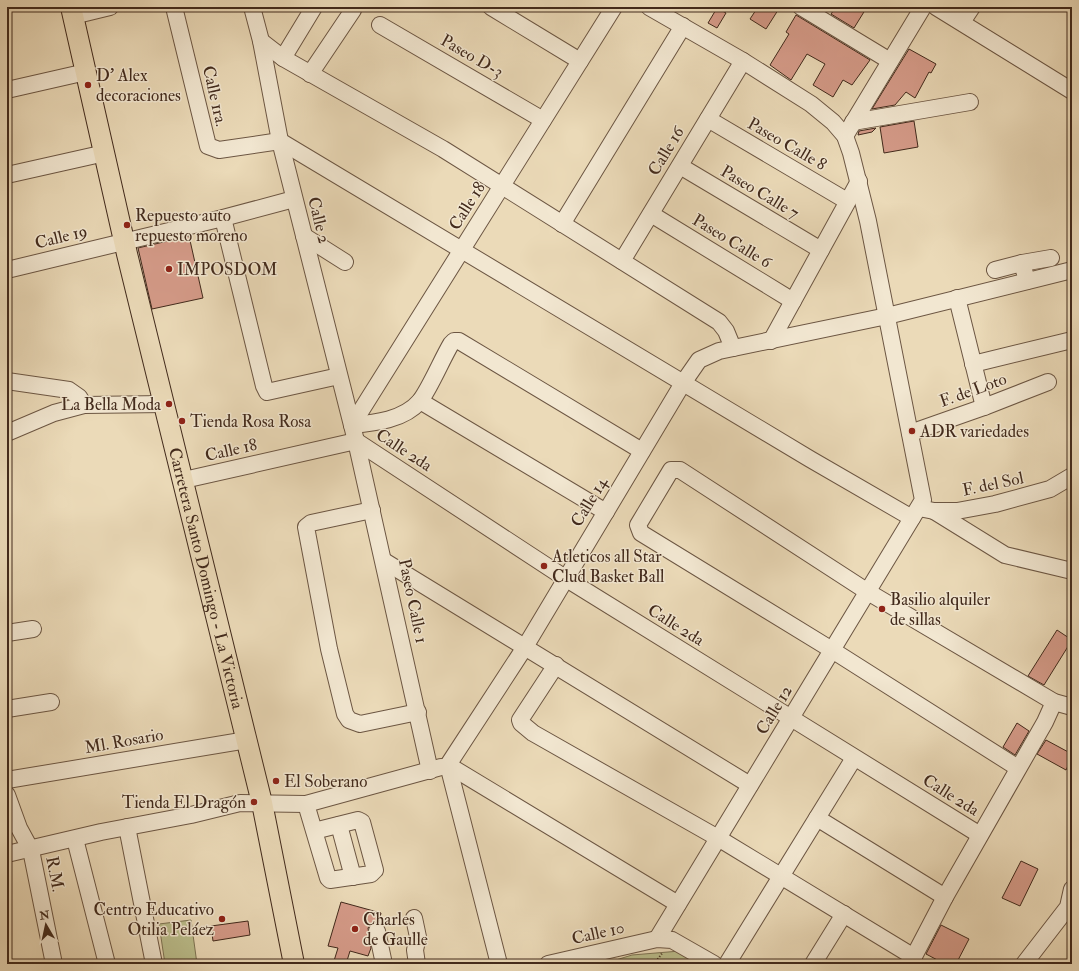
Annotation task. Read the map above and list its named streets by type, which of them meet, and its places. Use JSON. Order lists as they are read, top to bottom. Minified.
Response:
{"streets":{"main road":["Carretera Santo Domingo - La Victoria"],"street":["Paseo D-3","Calle 1ra.","Paseo Calle 8","Calle 16","Paseo Calle 7","Calle 18","Calle 2","Calle 19","Paseo Calle 6","F. de Loto","Calle 2da","F. del Sol","Calle 14","Paseo Calle 1","Calle 12","Ml. Rosario","R.M.","Calle 10"]},"crossings":[["Paseo D-3","Calle 18"],["Calle 1ra.","Calle 2"],["Paseo Calle 8","Calle 16"],["Calle 16","Paseo Calle 7"],["Calle 16","Paseo Calle 6"],["Calle 18","Calle 2"],["Calle 18","Calle 2da"],["Calle 18","Carretera Santo Domingo - La Victoria"],["Calle 18","Paseo Calle 1"],["Calle 2","Calle 19"],["Calle 2","Calle 2da"],["Calle 2","Paseo Calle 1"],["Calle 19","Carretera Santo Domingo - La Victoria"],["Calle 2da","Calle 14"],["Calle 2da","Paseo Calle 1"],["Calle 2da","Calle 12"],["F. del Sol","Calle 12"],["Carretera Santo Domingo - La Victoria","Ml. Rosario"],["Calle 12","Calle 10"]],"places":["D’ Alex decoraciones","Repuesto auto repuesto moreno","IMPOSDOM","La Bella Moda","Tienda Rosa Rosa","ADR variedades","Atleticos all Star Clud Basket Ball","Basilio alquiler de sillas","El Soberano","Tienda El Dragón","Centro Educativo Otilia Peláez","Charles de Gaulle"],"north":"top"}
